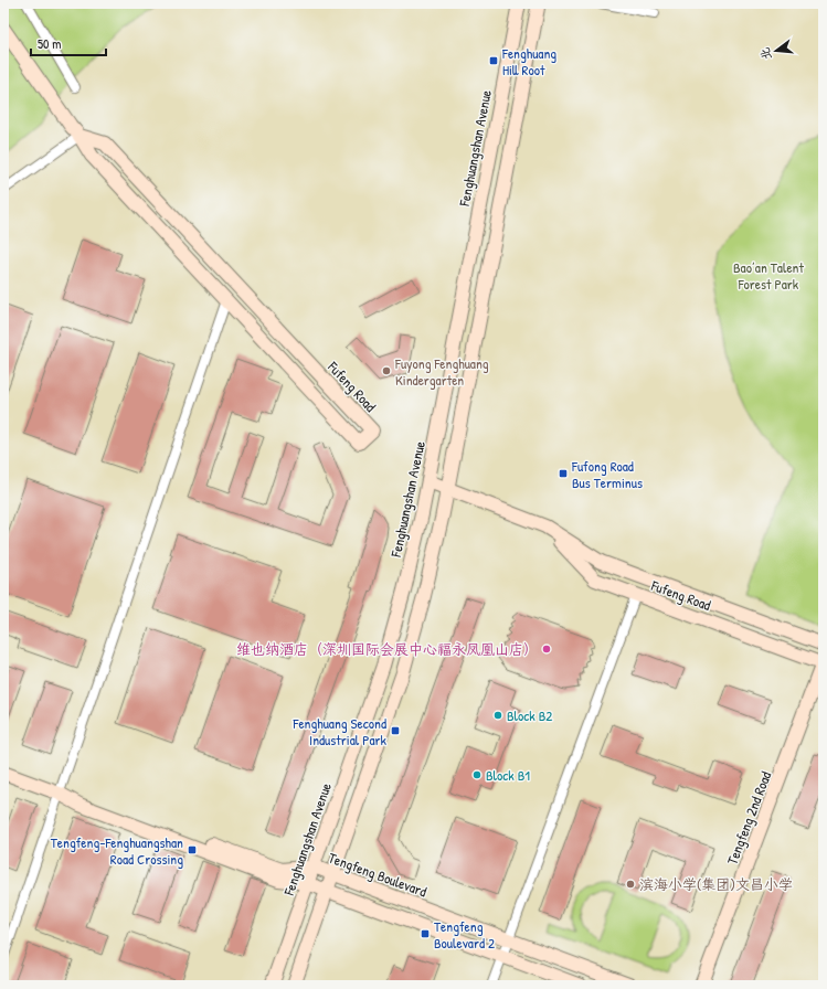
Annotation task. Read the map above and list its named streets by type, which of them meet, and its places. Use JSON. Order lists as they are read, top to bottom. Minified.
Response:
{"streets":{"main road":["Fenghuangshan Avenue","Fufeng Road","Tengfeng 2nd Road","Tengfeng Boulevard"]},"crossings":[["Fenghuangshan Avenue","Fufeng Road"],["Fenghuangshan Avenue","Tengfeng Boulevard"],["Fufeng Road","Tengfeng 2nd Road"]],"parks":["Bao’an Talent Forest Park"],"places":{"transit":["Fenghuang Hill Root","Fufong Road Bus Terminus","Fenghuang Second Industrial Park","Tengfeng-Fenghuangshan Road Crossing","Tengfeng Boulevard 2"],"other":["Fuyong Fenghuang Kindergarten","维也纳酒店（深圳国际会展中心福永凤凰山店）","Block B2","Block B1","滨海小学(集团)文昌小学"]},"scale_bar":"50 m","north":"left"}
